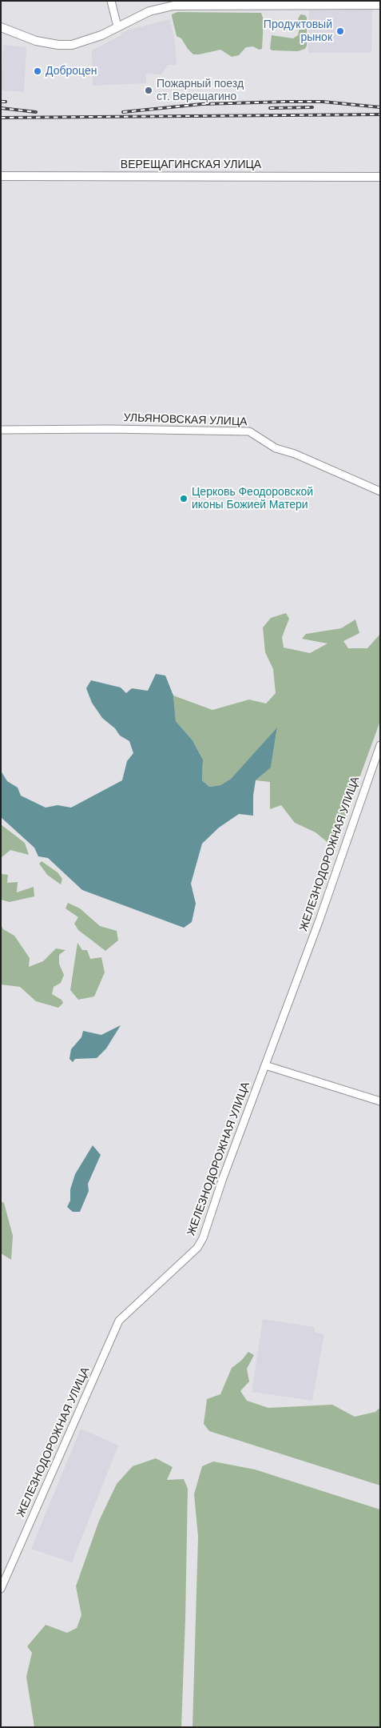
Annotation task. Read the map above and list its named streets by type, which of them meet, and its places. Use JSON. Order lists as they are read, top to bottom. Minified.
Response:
{"streets":{"main road":["ВЕРЕЩАГИНСКАЯ УЛИЦА"],"street":["УЛЬЯНОВСКАЯ УЛИЦА","ЖЕЛЕЗНОДОРОЖНАЯ УЛИЦА"]},"places":["Продуктовый рынок","Доброцен","Пожарный поезд ст. Верещагино","Церковь Феодоровской иконы Божией Матери"]}
